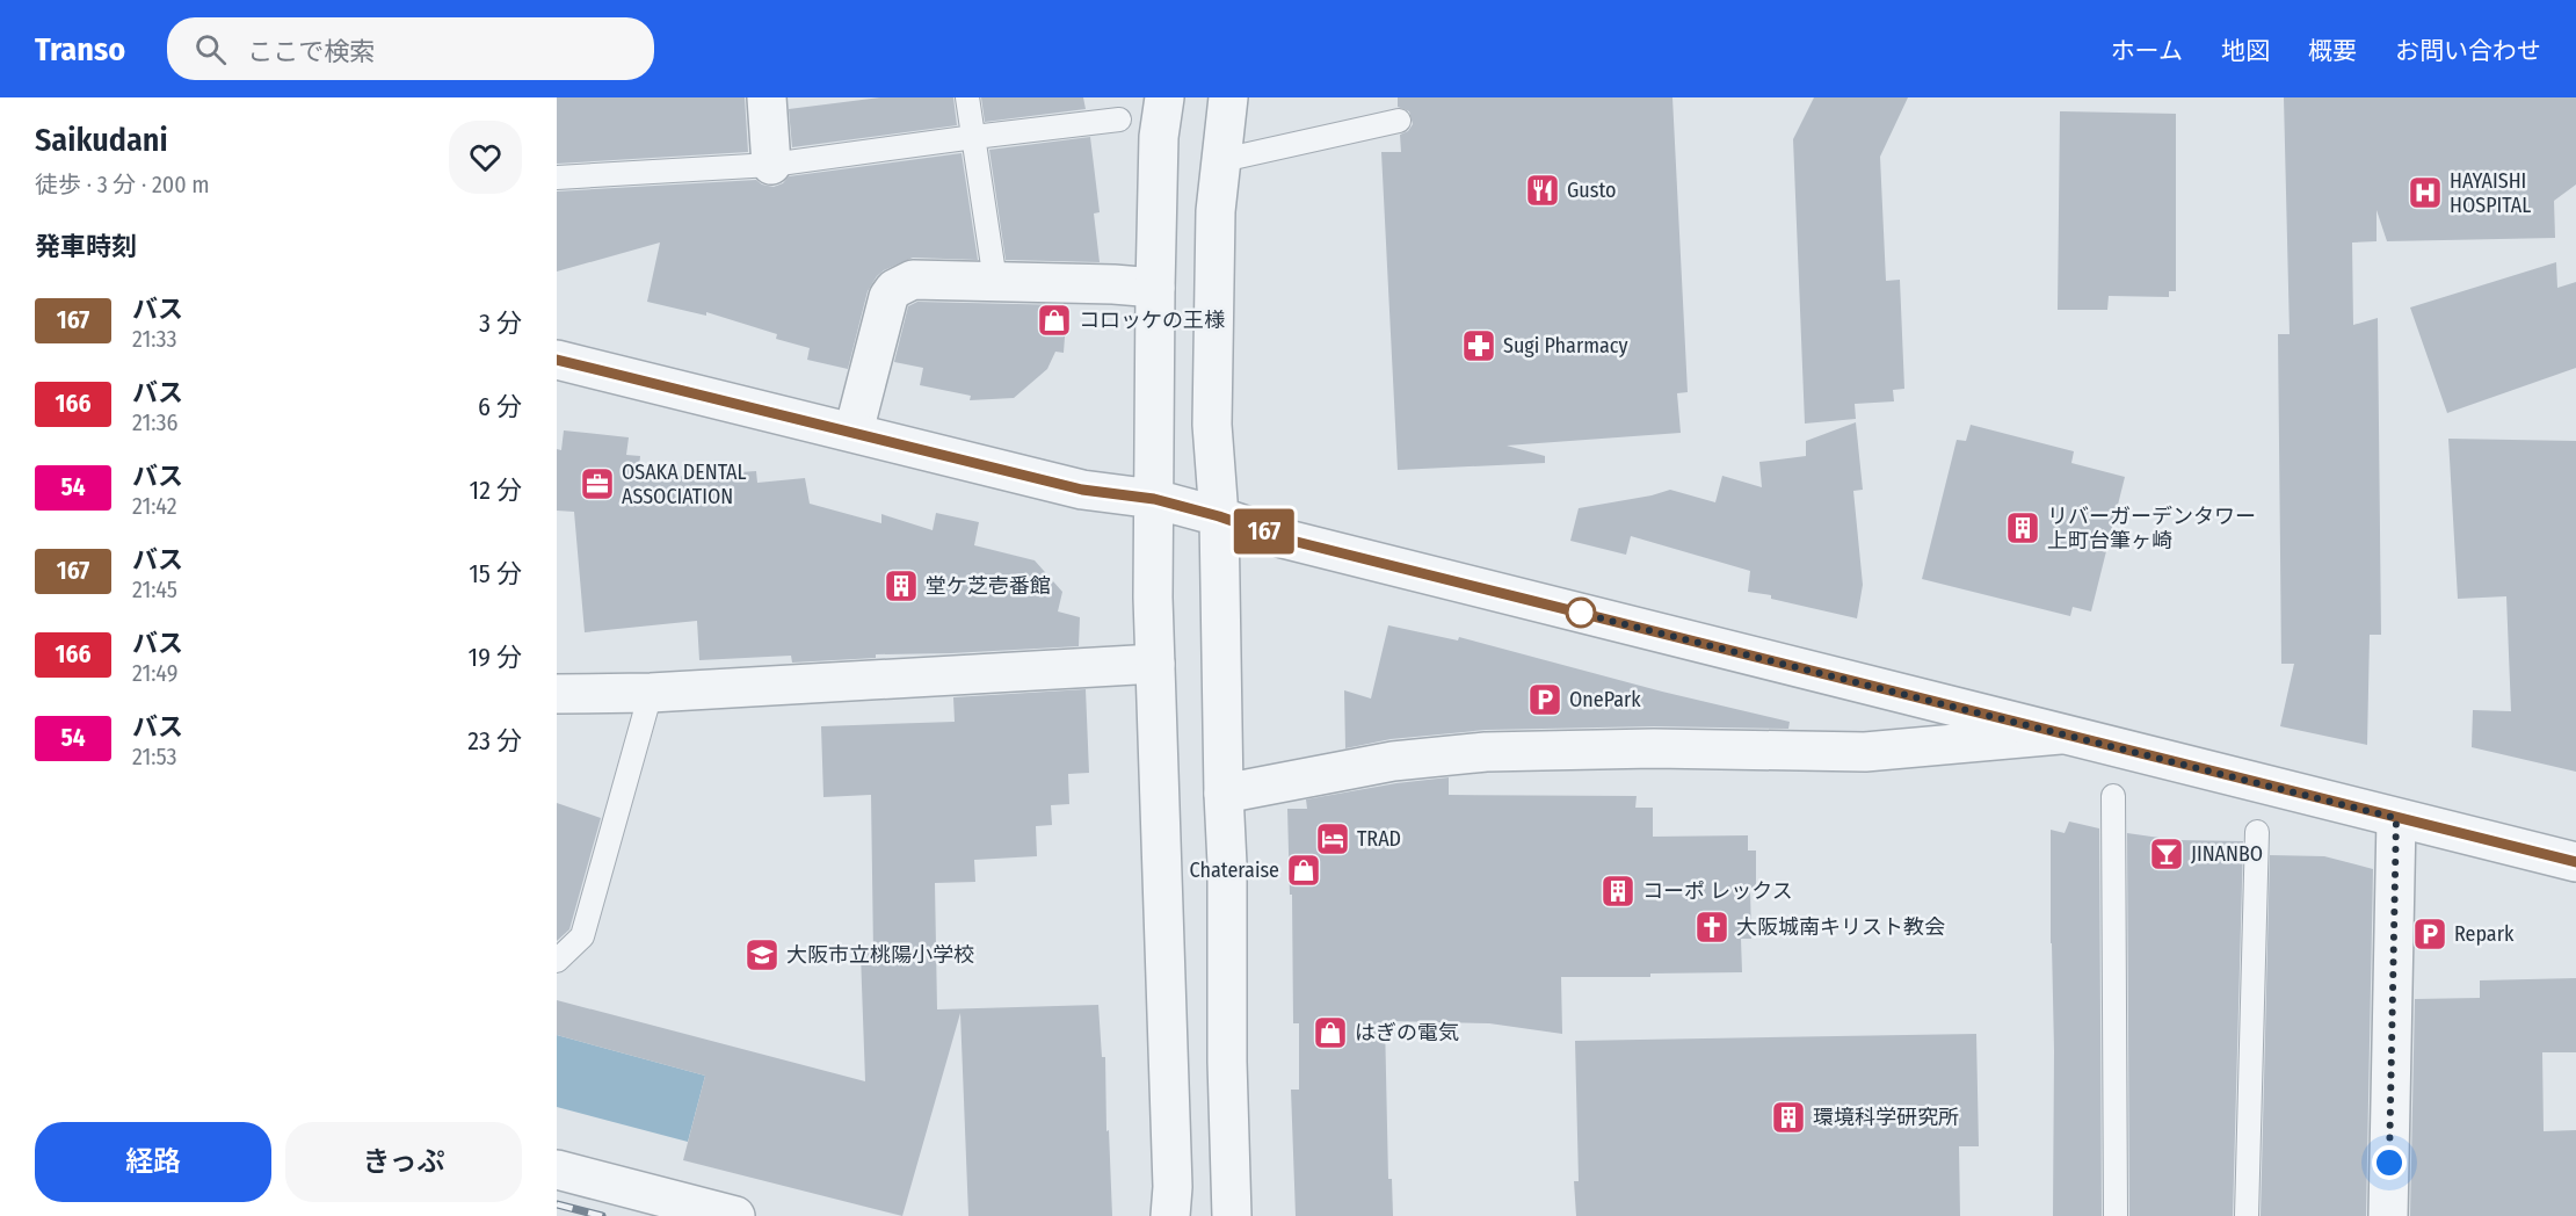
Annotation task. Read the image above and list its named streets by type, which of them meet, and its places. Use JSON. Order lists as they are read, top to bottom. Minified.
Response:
{"places":{"restaurant":["Gusto"],"hospital":["HAYAISHI HOSPITAL"],"shop":["コロッケの王様","Chateraise","はぎの電気"],"pharmacy":["Sugi Pharmacy"],"office":["OSAKA DENTAL ASSOCIATION"],"building":["リバーガーデンタワー 上町台筆ヶ崎","堂ケ芝壱番館","コーポ レックス","環境科学研究所"],"parking":["OnePark","Repark"],"hotel":["TRAD"],"bar":["JINANBO"],"church":["大阪城南キリスト教会"],"school or university":["大阪市立桃陽小学校"]},"lines":["bus line 167"],"page":{"header":"Transo","search":"ここで検索","nav":["ホーム","地図","概要","お問い合わせ"],"heading":[["Saikudani","徒歩 · 3 分 · 200 m"],"発車時刻"],"on_map":"167","list":[{"mark":"167","name":"バス","note":"21:33","value":"3 分"},{"mark":"166","name":"バス","note":"21:36","value":"6 分"},{"mark":"54","name":"バス","note":"21:42","value":"12 分"},{"mark":"167","name":"バス","note":"21:45","value":"15 分"},{"mark":"166","name":"バス","note":"21:49","value":"19 分"},{"mark":"54","name":"バス","note":"21:53","value":"23 分"}],"buttons":["経路","きっぷ"]}}
